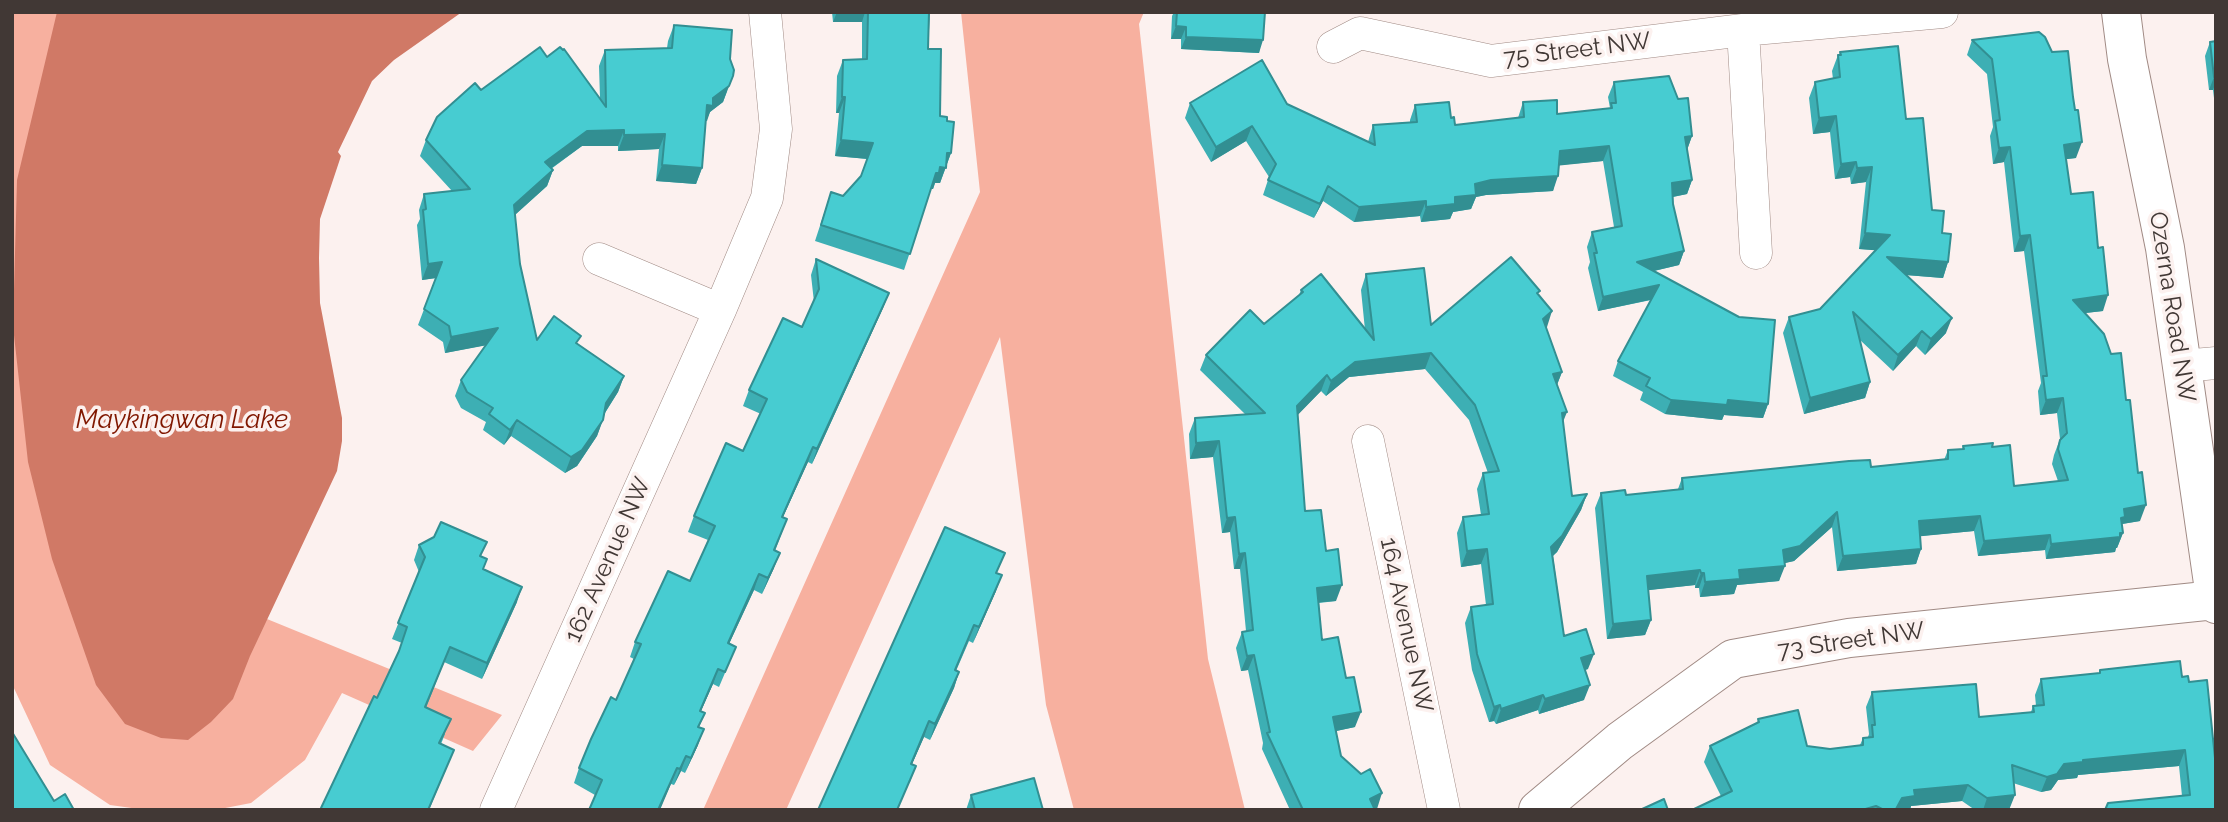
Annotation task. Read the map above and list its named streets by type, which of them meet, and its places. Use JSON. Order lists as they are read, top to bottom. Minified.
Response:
{"streets":{"street":["75 Street NW","Ozerna Road NW","162 Avenue NW","164 Avenue NW","73 Street NW"]},"crossings":[["Ozerna Road NW","73 Street NW"]],"water":["Maykingwan Lake"]}
